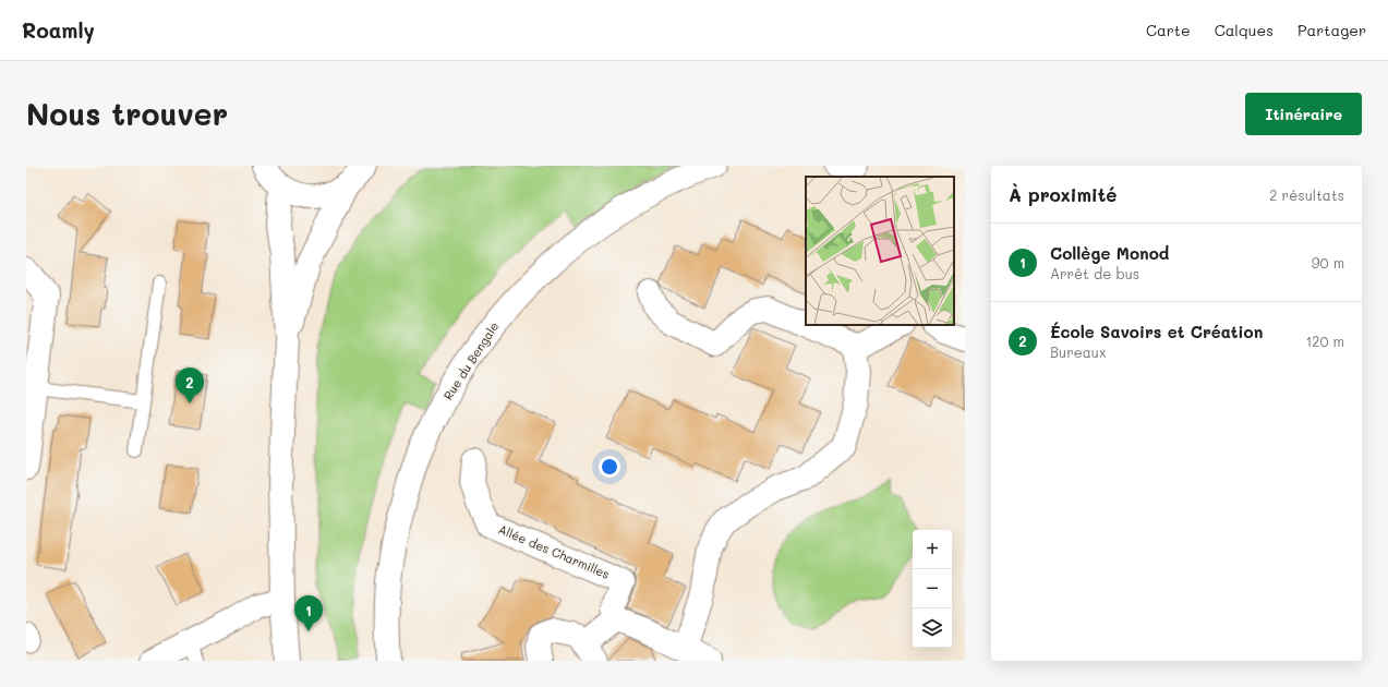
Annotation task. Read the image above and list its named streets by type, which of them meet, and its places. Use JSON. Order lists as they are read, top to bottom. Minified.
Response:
{"streets":{"street":["Rue du Bengale","Allée des Charmilles"]},"page":{"header":"Roamly","nav":["Carte","Calques","Partager"],"buttons":"Itinéraire","title":"Nous trouver","heading":["À proximité","2 résultats"],"list":[{"mark":"1","name":"Collège Monod","note":"Arrêt de bus","value":"90 m"},{"mark":"2","name":"École Savoirs et Création","note":"Bureaux","value":"120 m"}],"pins":["2","1"],"map_buttons":["+","−"]}}
